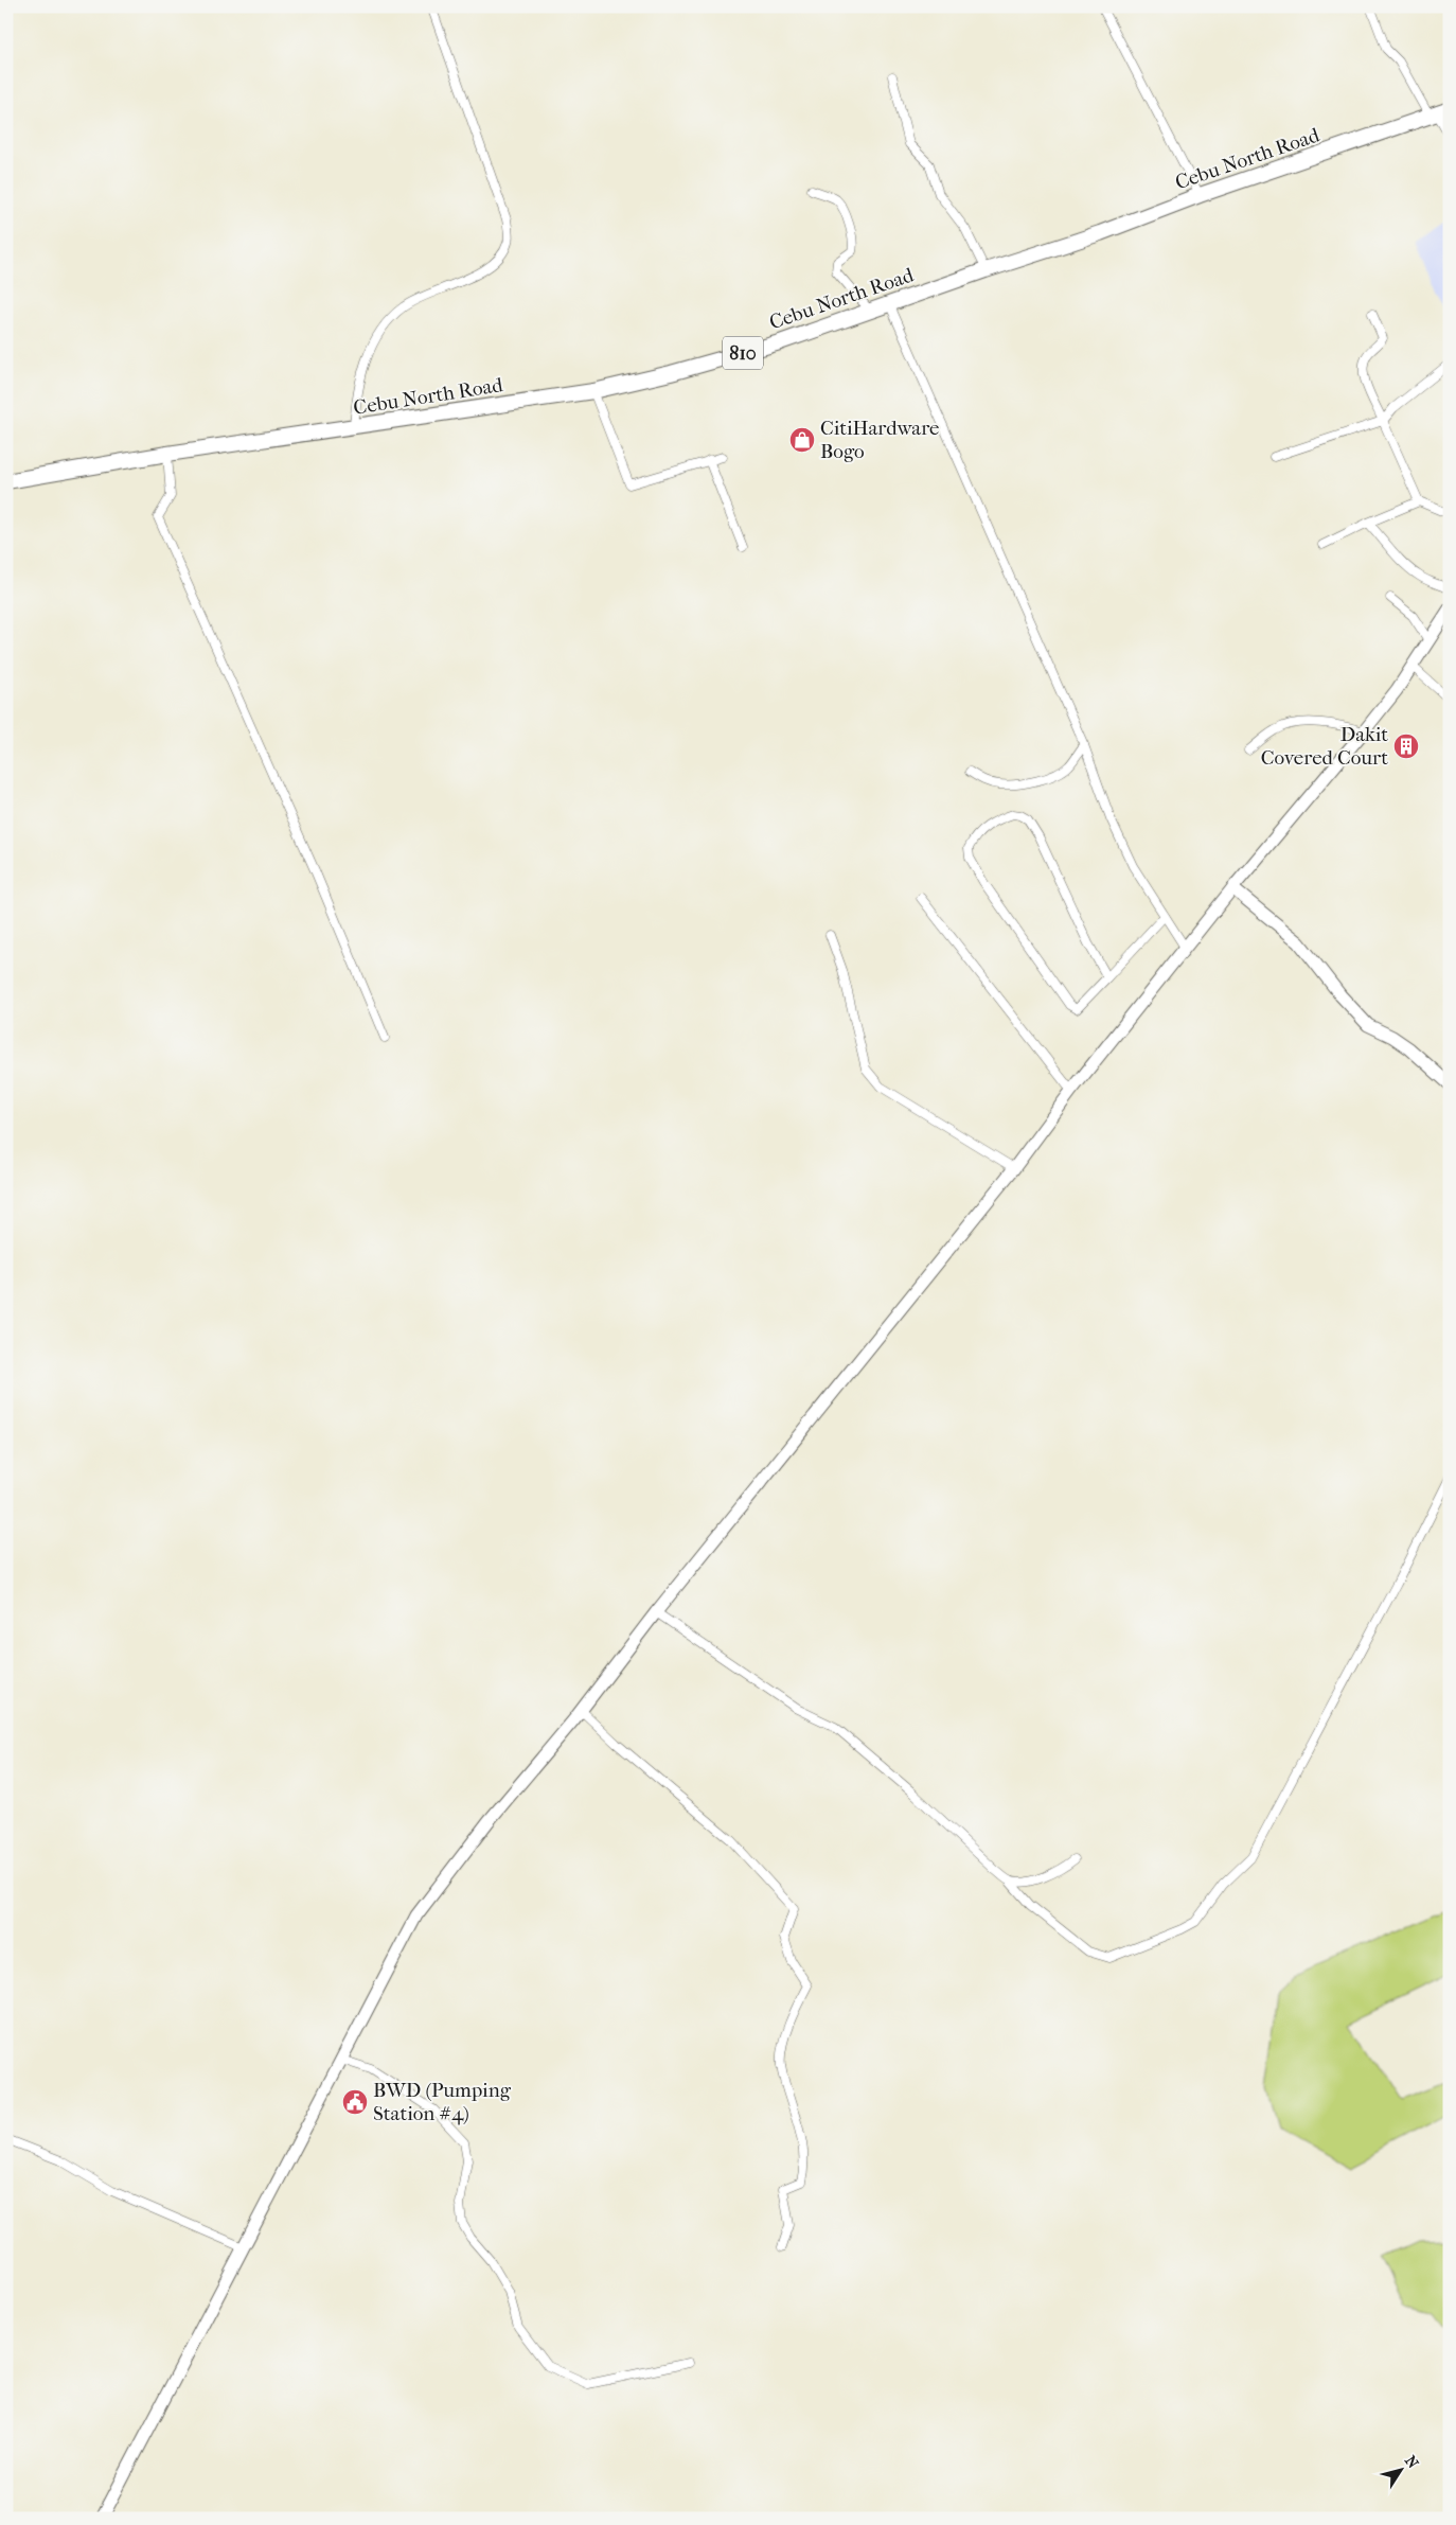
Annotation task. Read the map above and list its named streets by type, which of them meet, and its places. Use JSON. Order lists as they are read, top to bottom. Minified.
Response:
{"streets":{"highway":["Cebu North Road","810"]},"places":{"shop":["CitiHardware Bogo"],"building":["Dakit Covered Court"],"public building":["BWD (Pumping Station #4)"]},"north":"top right"}
